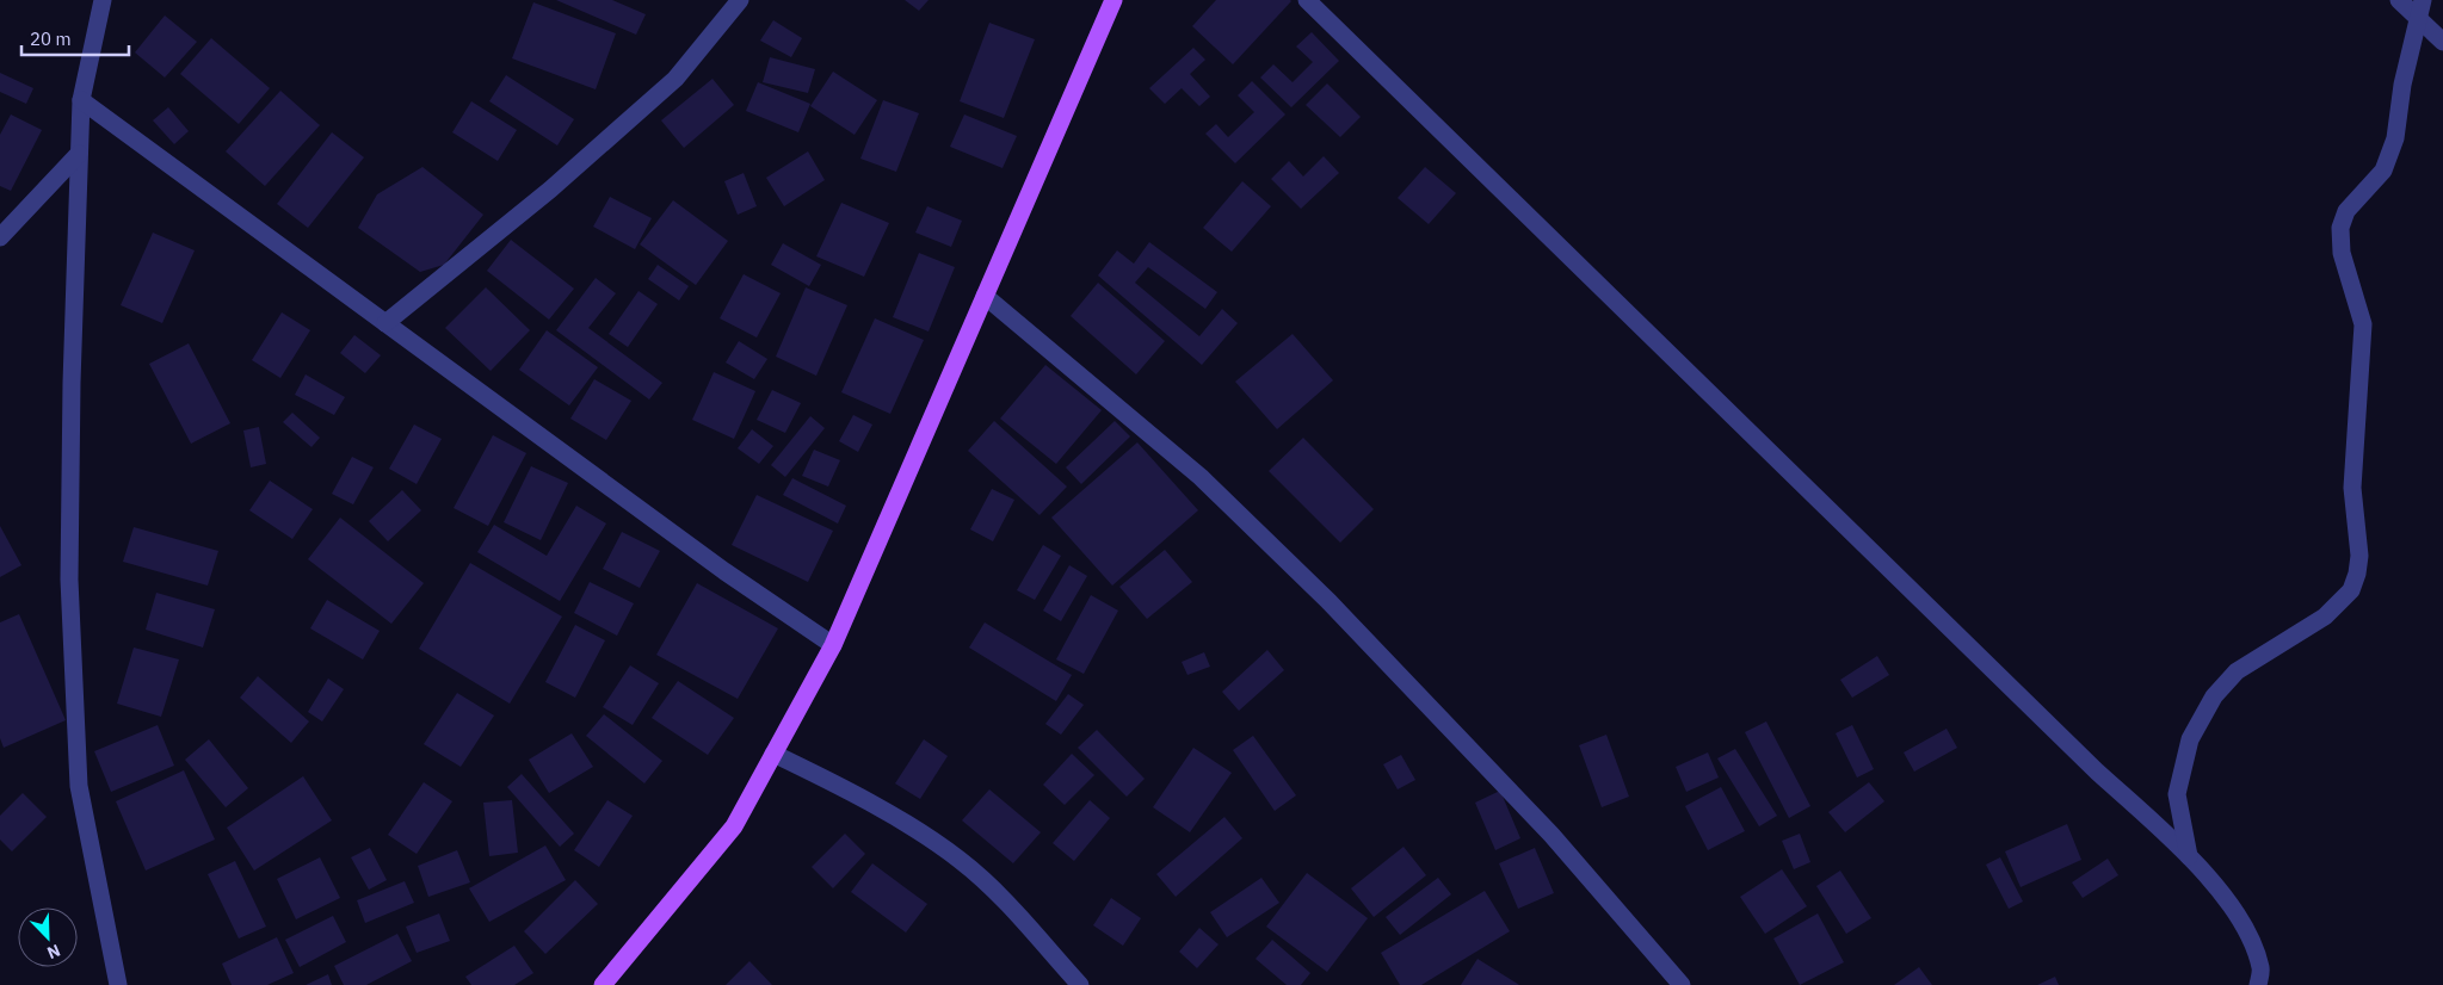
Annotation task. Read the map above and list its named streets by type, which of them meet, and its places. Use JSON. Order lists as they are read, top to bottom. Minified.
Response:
{"scale_bar":"20 m","north":"bottom right"}
